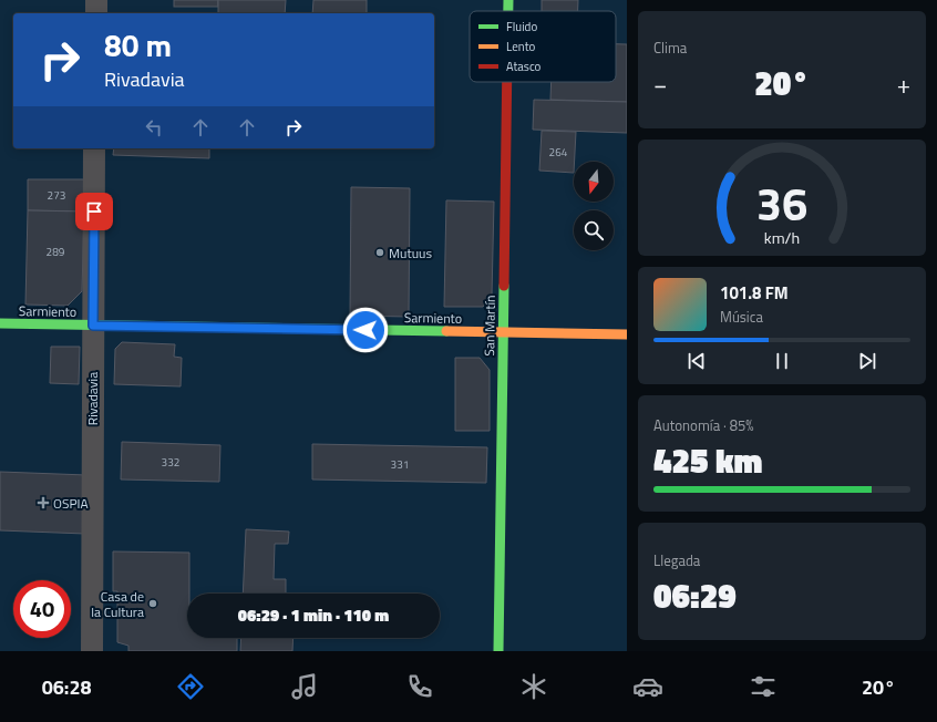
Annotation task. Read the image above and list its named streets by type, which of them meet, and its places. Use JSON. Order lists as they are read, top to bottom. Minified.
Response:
{"streets":{"street":["Sarmiento","San Martín","Rivadavia"]},"crossings":[["Sarmiento","San Martín"],["Sarmiento","Rivadavia"]],"places":{"other":["Mutuus","Casa de la Cultura"],"health":["OSPIA"]},"house_numbers":["264","273","289","332","331"],"legend":["Fluido","Lento","Atasco"],"north":"bottom","page":{"tile":["Clima",["Autonomía · 85%","425 km"],["Llegada","06:29"]],"turn":["80 m","Rivadavia"],"heat":["−","20°","+"],"song":["101.8 FM","Música"],"limit":"40","trip":"06:29 · 1 min · 110 m","tabs":["06:28","20°"],"gauge":["36","km/h"]}}
